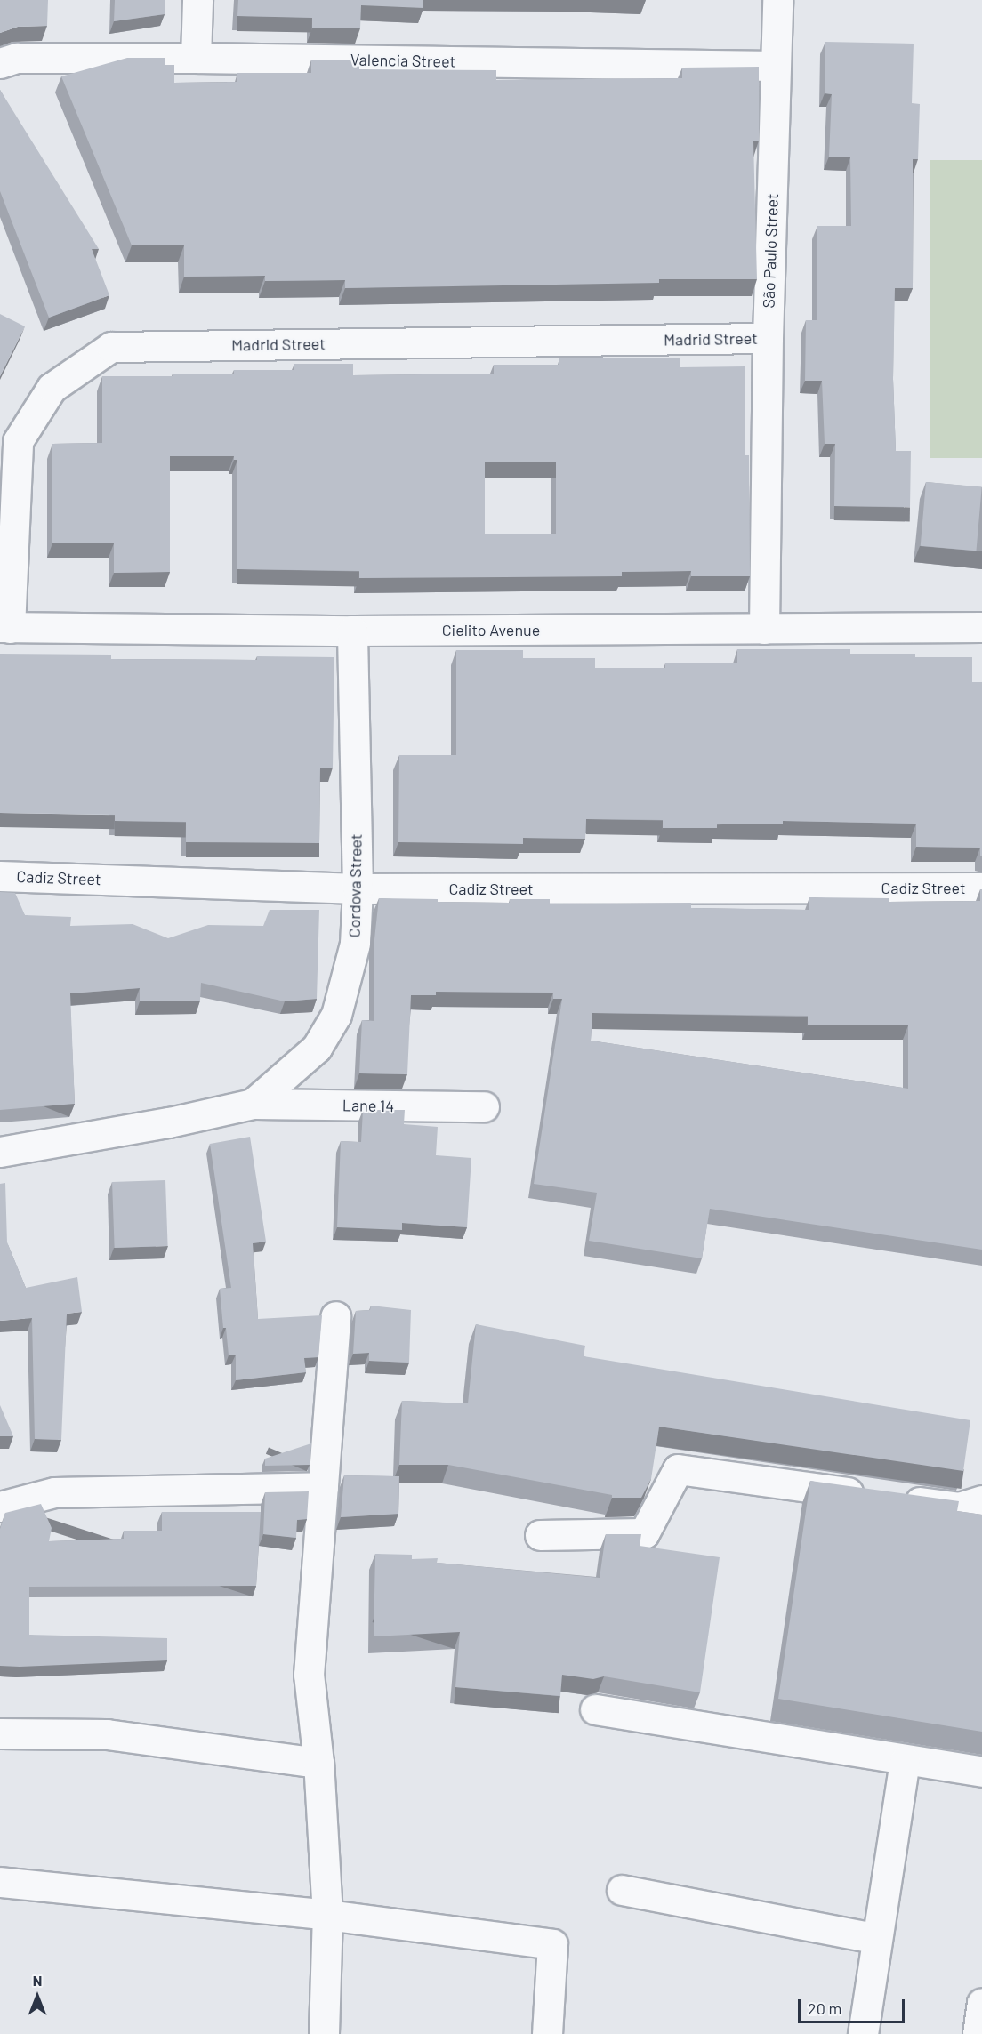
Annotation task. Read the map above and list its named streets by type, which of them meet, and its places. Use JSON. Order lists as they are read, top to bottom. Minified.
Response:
{"streets":{"street":["Valencia Street","São Paulo Street","Madrid Street","Cielito Avenue","Cadiz Street","Cordova Street","Lane 14"]},"crossings":[["Valencia Street","São Paulo Street"],["São Paulo Street","Madrid Street"],["São Paulo Street","Cielito Avenue"],["Madrid Street","Cielito Avenue"],["Cielito Avenue","Cordova Street"],["Cadiz Street","Cordova Street"],["Cordova Street","Lane 14"]],"scale_bar":"20 m","north":"top"}
